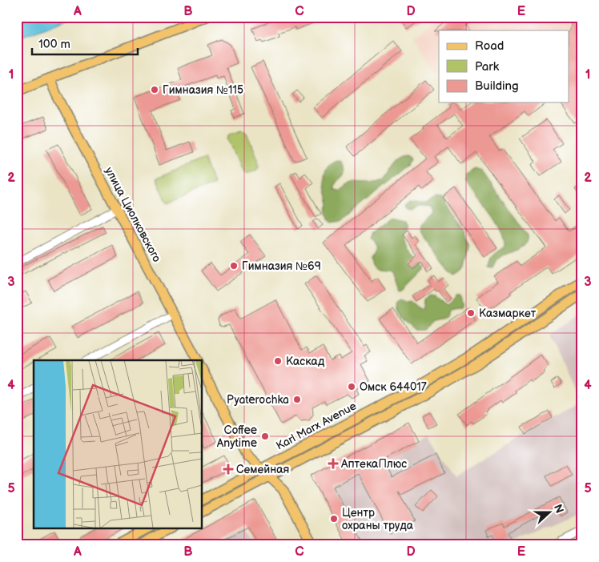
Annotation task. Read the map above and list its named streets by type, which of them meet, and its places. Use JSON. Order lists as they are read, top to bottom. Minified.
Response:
{"streets":{"main road":["улица Циолковского","Karl Marx Avenue"]},"places":{"other":["Гимназия №115","Гимназия №69","Казмаркет","Каскад","Омск 644017","Pyaterochka","Coffee Anytime","Центр охраны труда"],"health":["АптекаПлюс","Семейная"]},"legend":["Road","Park","Building"],"scale_bar":"100 m","north":"right","grid":{"columns":["A","B","C","D","E"],"rows":["1","2","3","4","5"]}}
